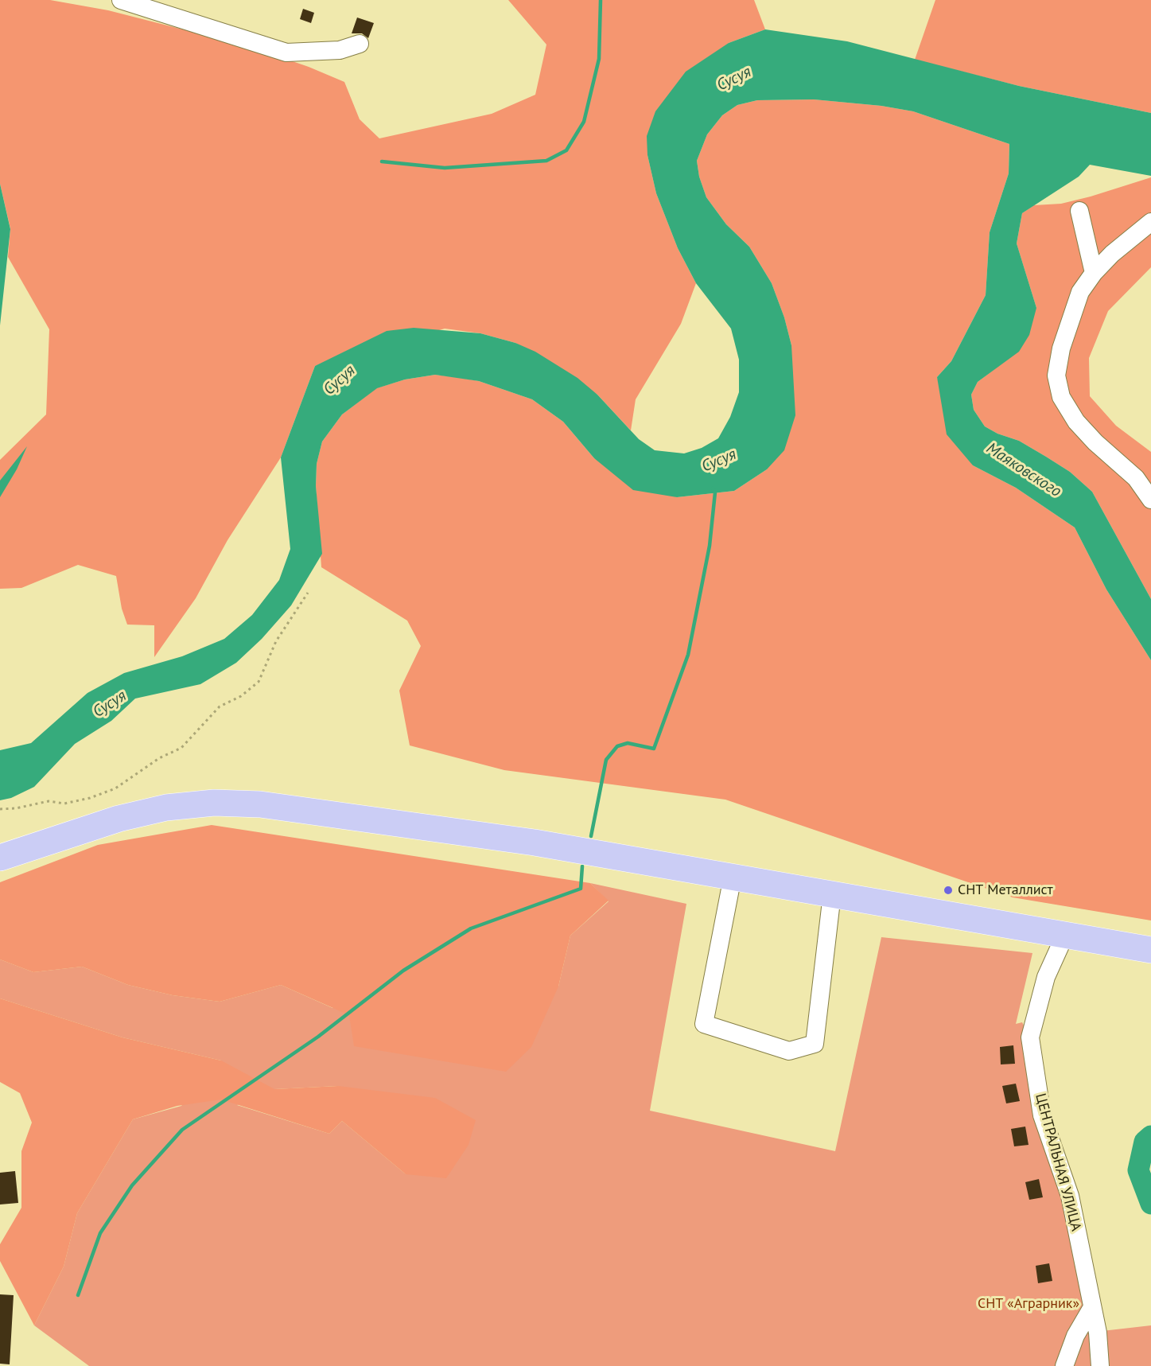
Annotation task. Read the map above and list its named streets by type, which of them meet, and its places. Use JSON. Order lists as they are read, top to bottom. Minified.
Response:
{"streets":{"street":["ЦЕНТРАЛЬНАЯ УЛИЦА"]},"water":["Сусуя","Маяковского"],"parks":["СНТ «Аграрник»"],"places":["СНТ Металлист"]}
